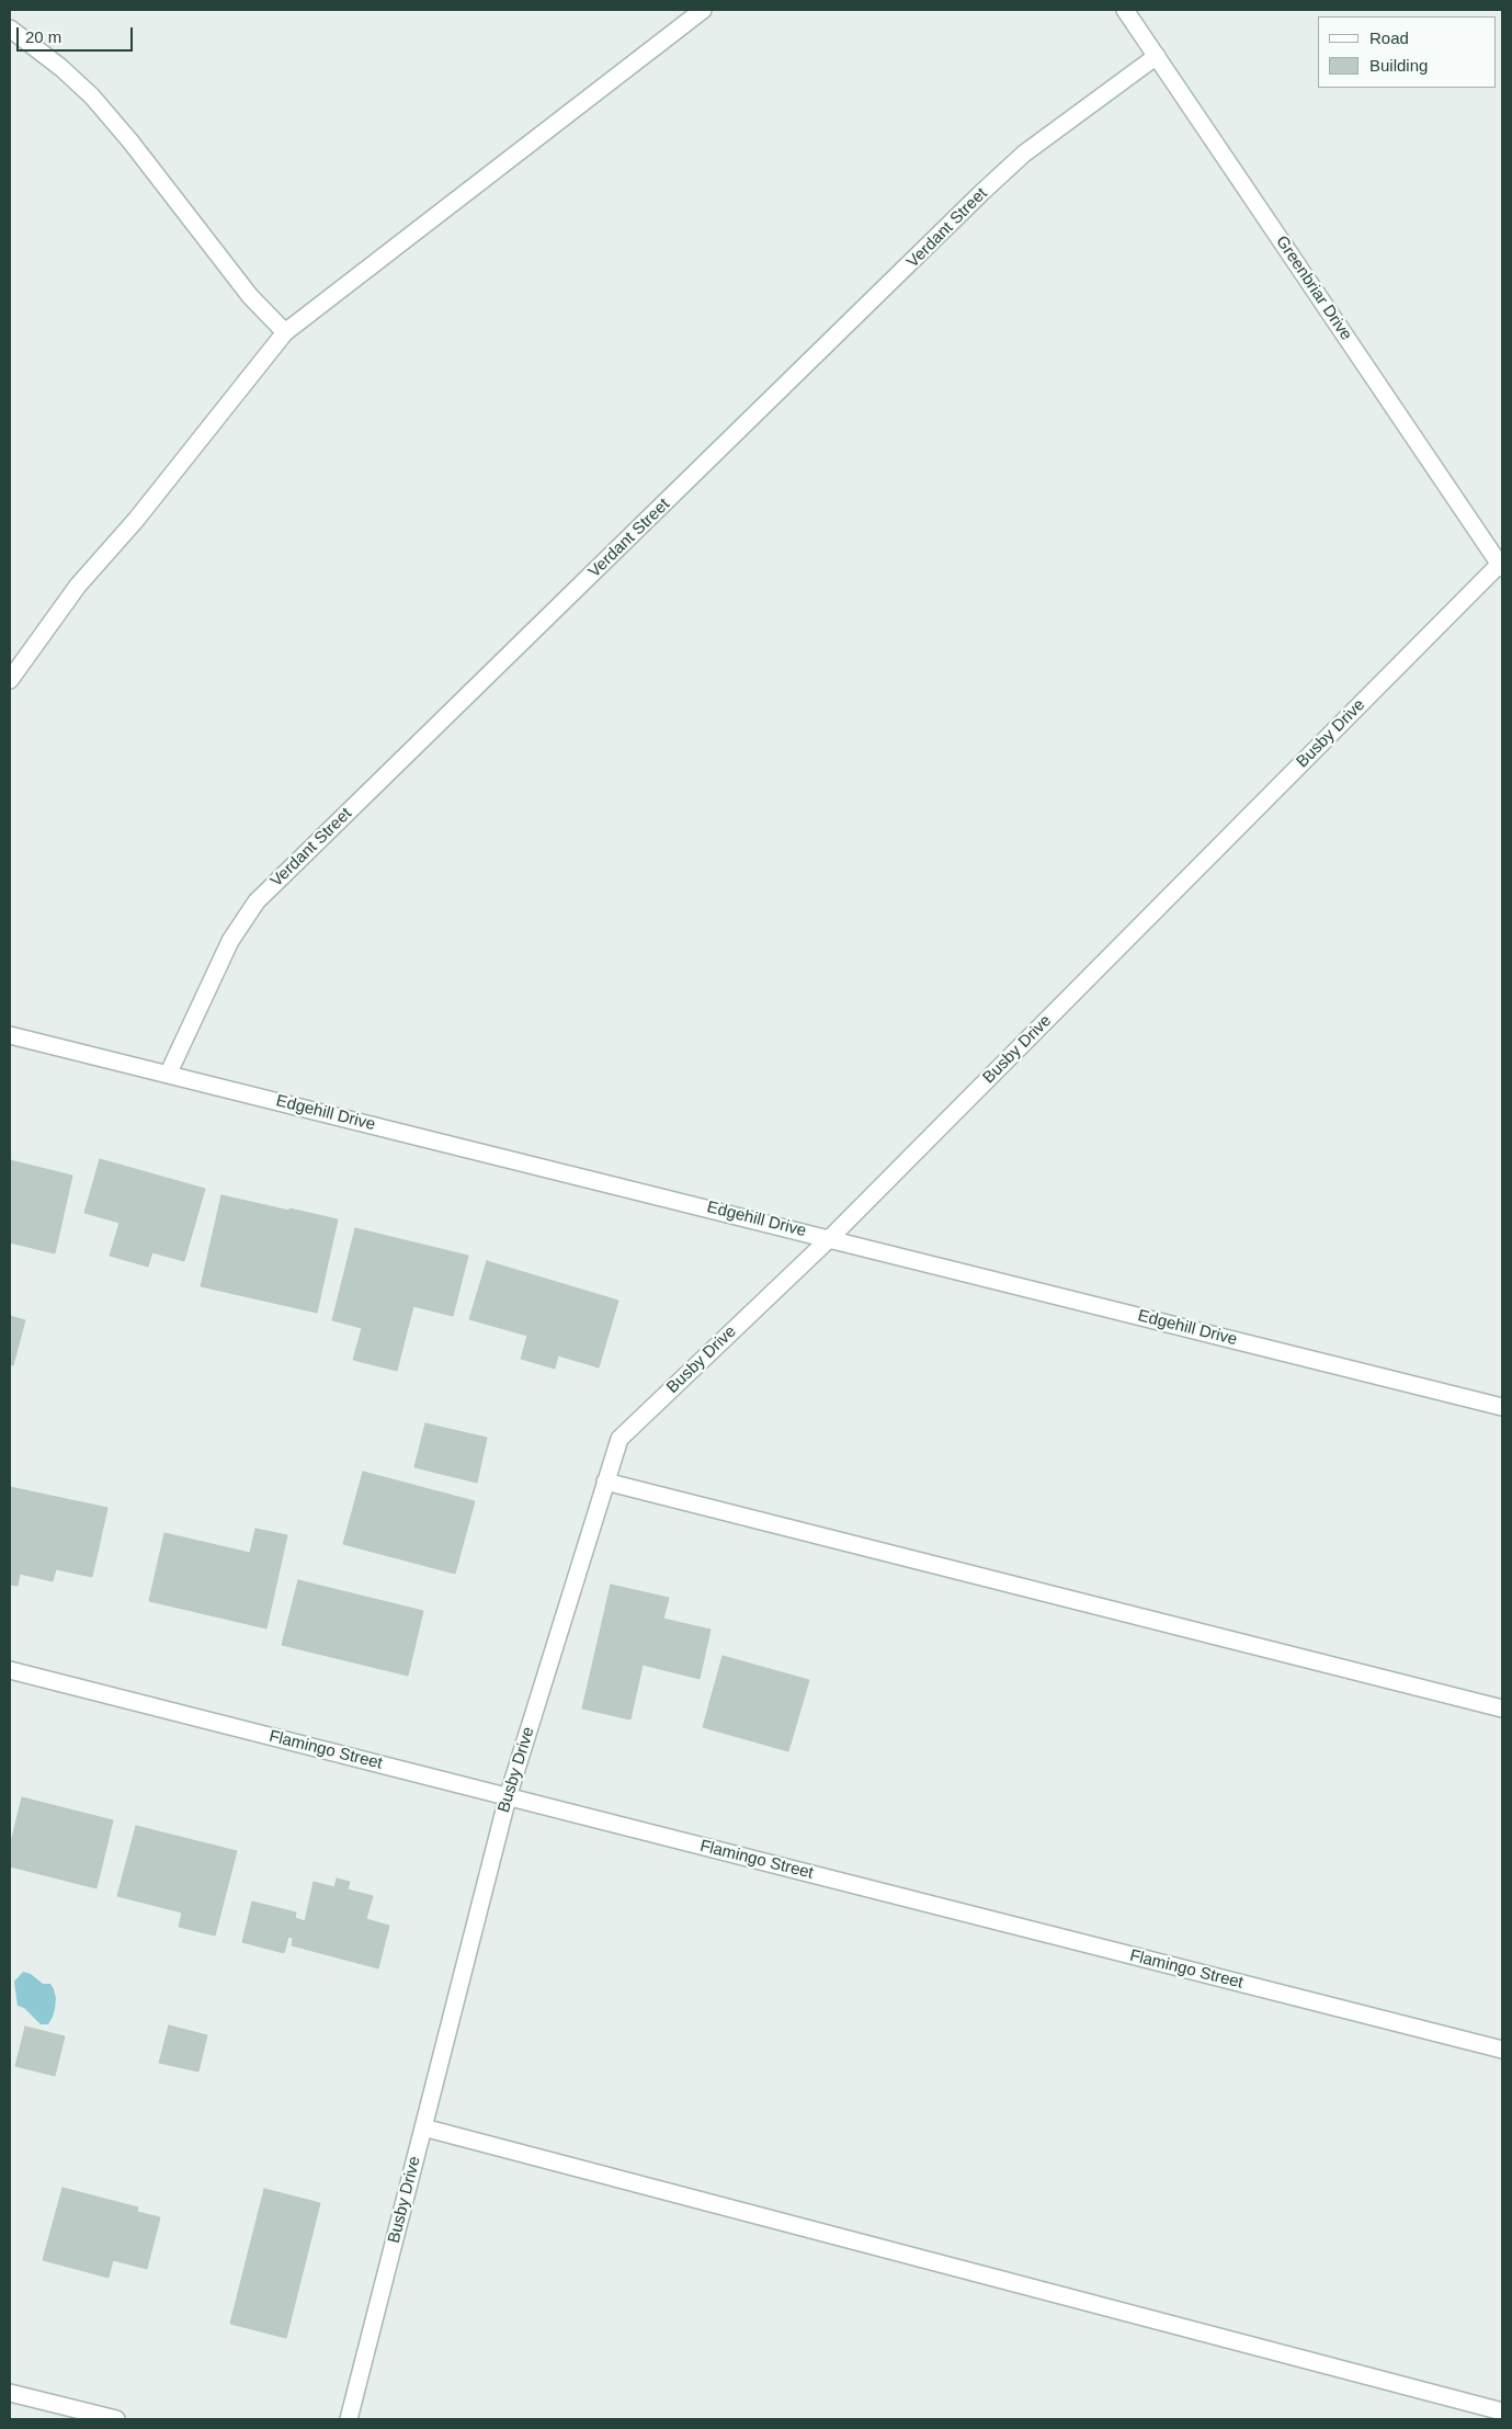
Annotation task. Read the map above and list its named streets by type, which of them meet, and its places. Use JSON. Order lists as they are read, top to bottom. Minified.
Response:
{"streets":{"street":["Verdant Street","Greenbriar Drive","Busby Drive","Edgehill Drive","Flamingo Street"]},"crossings":[["Verdant Street","Greenbriar Drive"],["Verdant Street","Edgehill Drive"],["Greenbriar Drive","Busby Drive"],["Busby Drive","Edgehill Drive"],["Busby Drive","Flamingo Street"]],"legend":["Road","Building"],"scale_bar":"20 m"}
